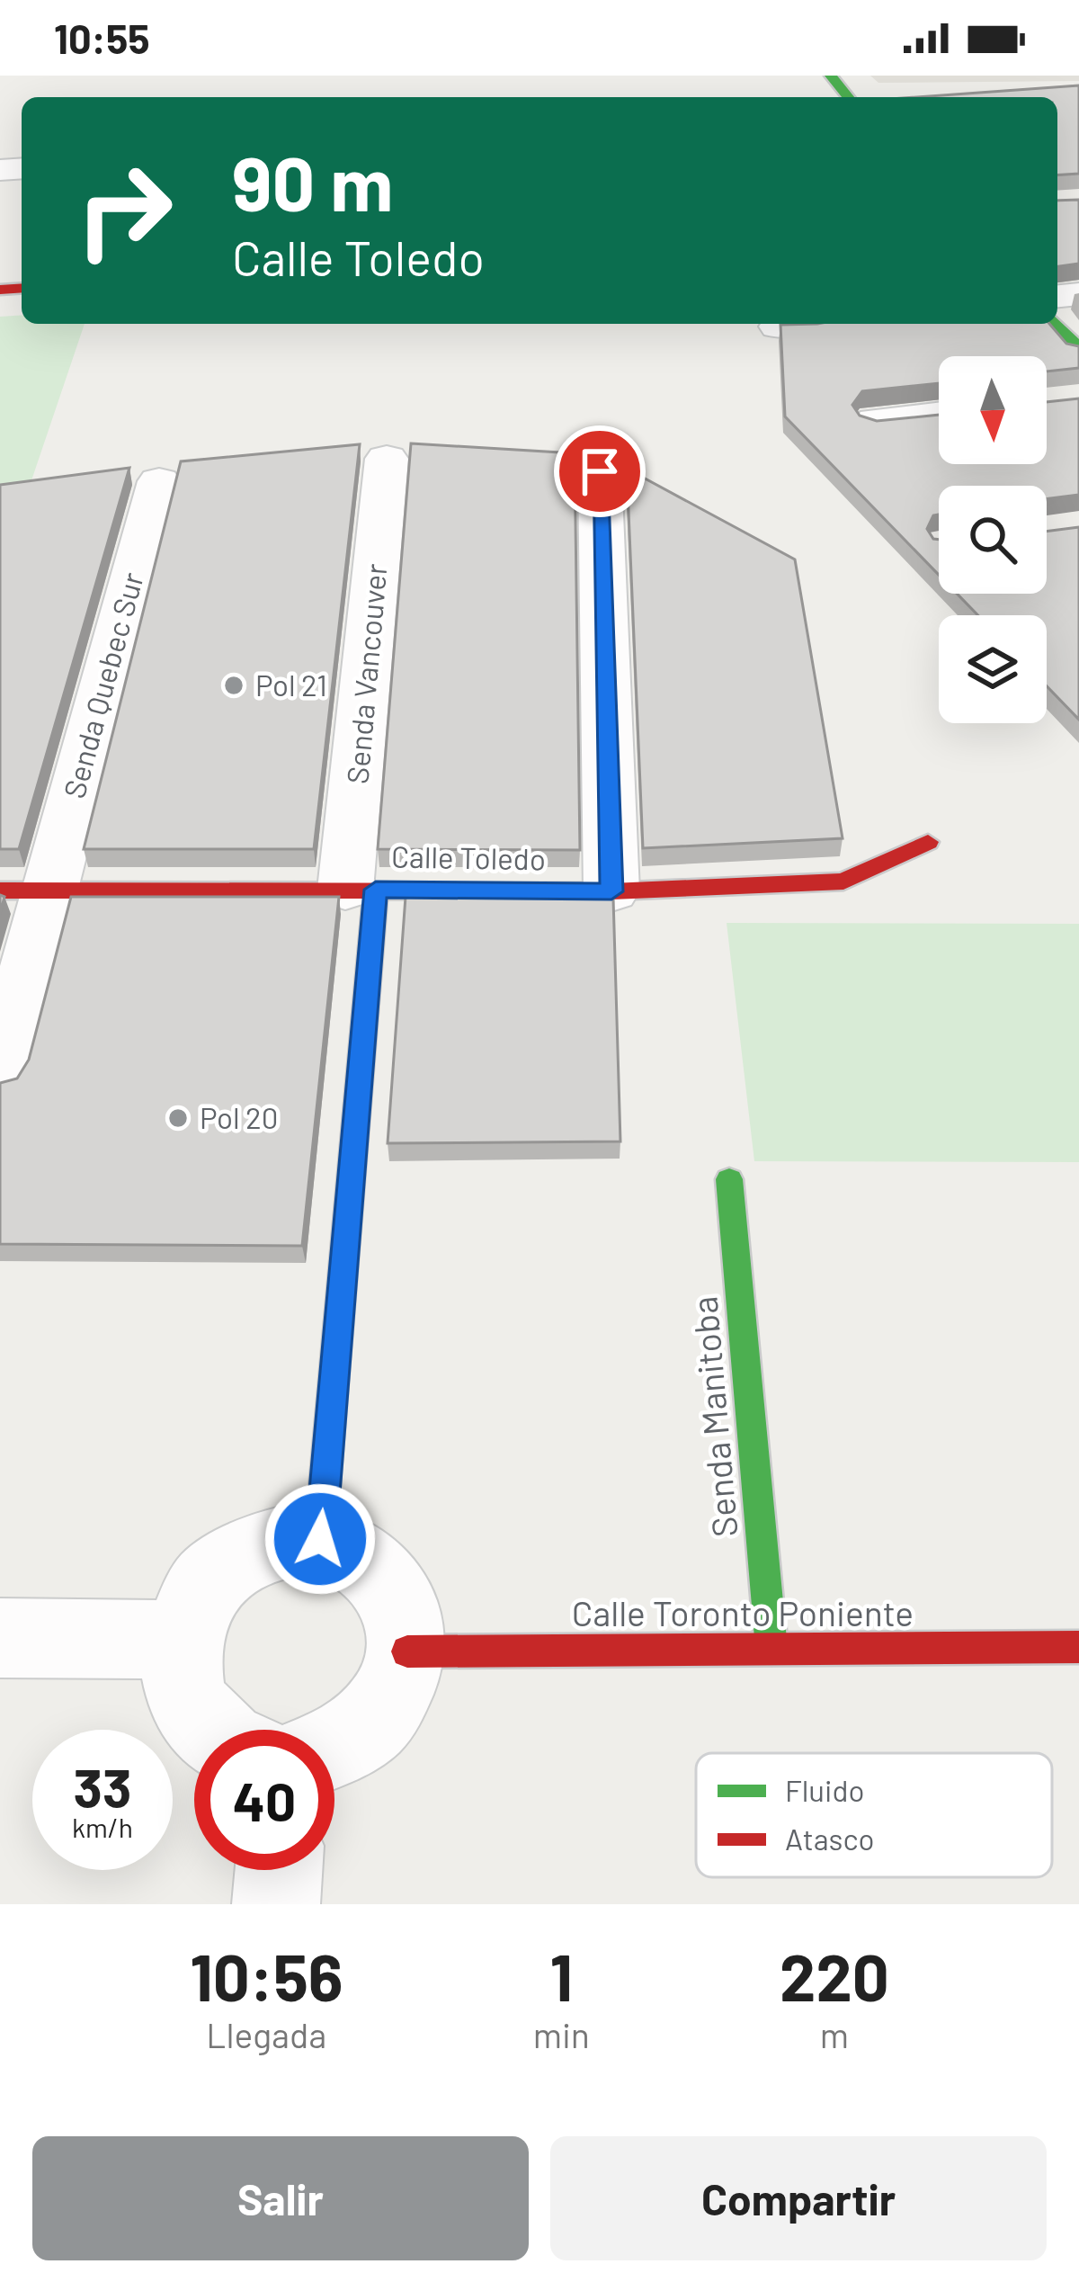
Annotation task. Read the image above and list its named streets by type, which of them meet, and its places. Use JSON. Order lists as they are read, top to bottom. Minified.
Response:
{"streets":{"street":["Senda Vancouver","Senda Quebec Sur","Calle Toledo","Senda Manitoba","Calle Toronto Poniente"]},"crossings":[["Senda Vancouver","Calle Toledo"],["Senda Quebec Sur","Calle Toledo"],["Senda Manitoba","Calle Toronto Poniente"]],"places":["Pol 21","Pol 20"],"legend":["Fluido","Atasco"],"north":"bottom","page":{"status":"10:55","turn":["90 m","Calle Toledo"],"speed":"33 km/h","limit":"40","eta":["10:56","Llegada","1","min","220","m"],"buttons":["Salir","Compartir"]}}
